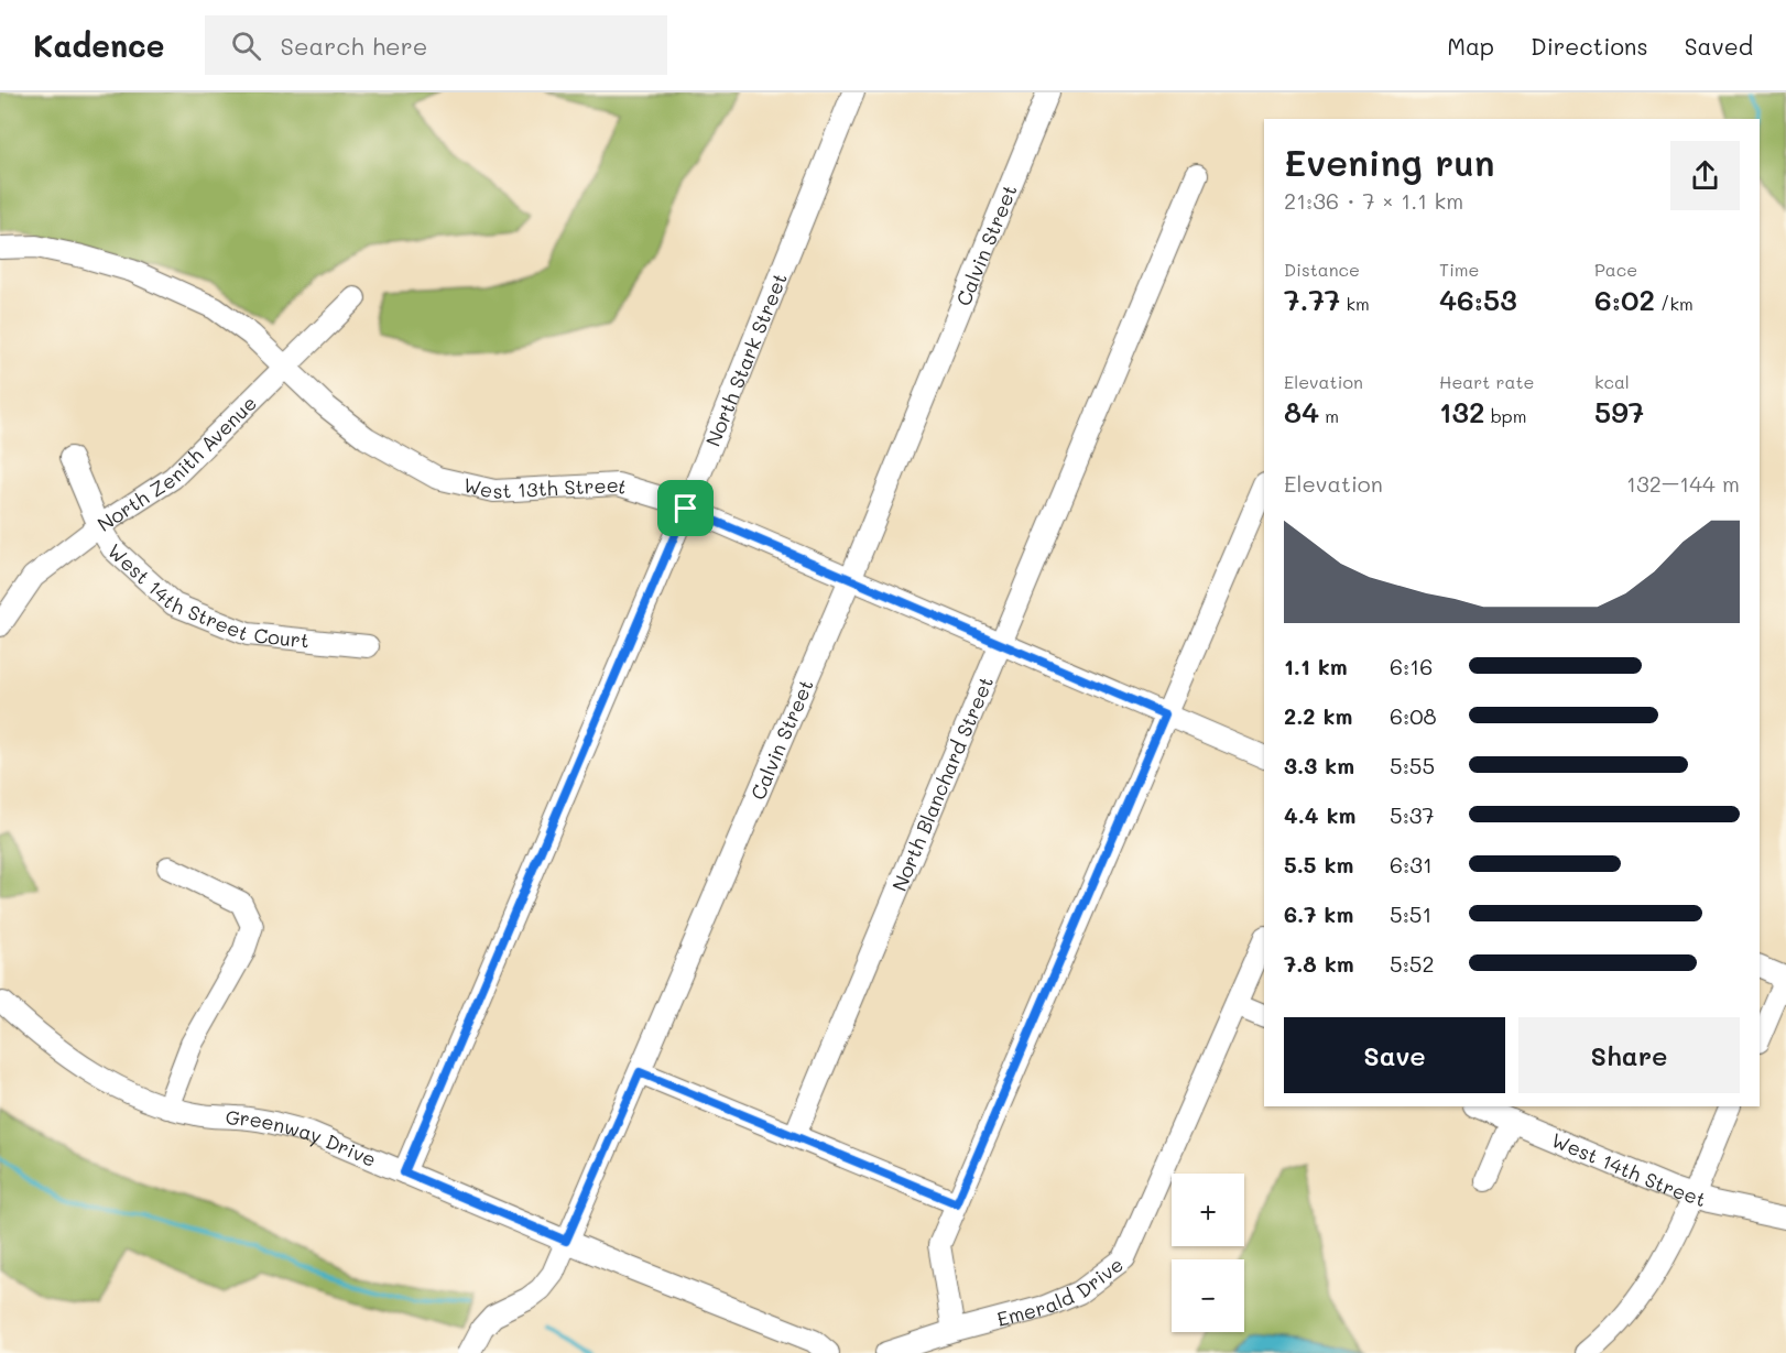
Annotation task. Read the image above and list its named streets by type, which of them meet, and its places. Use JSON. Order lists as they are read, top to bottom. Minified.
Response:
{"streets":{"street":["Calvin Street","North Stark Street","North Zenith Avenue","West 13th Street","West 14th Street Court","North Blanchard Street","Greenway Drive","West 14th Street","Emerald Drive"]},"crossings":[["Calvin Street","West 13th Street"],["Calvin Street","Greenway Drive"],["North Stark Street","West 13th Street"],["North Stark Street","Greenway Drive"],["North Zenith Avenue","West 13th Street"],["North Zenith Avenue","West 14th Street Court"],["West 13th Street","North Blanchard Street"]],"page":{"header":"Kadence","search":"Search here","nav":["Map","Directions","Saved"],"heading":["Evening run","21:36 · 7 × 1.1 km"],"stats":[["Distance","7.77 km"],["Time","46:53"],["Pace","6:02 /km"],["Elevation","84 m"],["Heart rate","132 bpm"],["kcal","597"]],"chart":["Elevation","132–144 m"],"list":[{"name":"1.1 km","note":"6:16"},{"name":"2.2 km","note":"6:08"},{"name":"3.3 km","note":"5:55"},{"name":"4.4 km","note":"5:37"},{"name":"5.5 km","note":"6:31"},{"name":"6.7 km","note":"5:51"},{"name":"7.8 km","note":"5:52"}],"buttons":["Save","Share"],"map_buttons":["+","−"]}}
